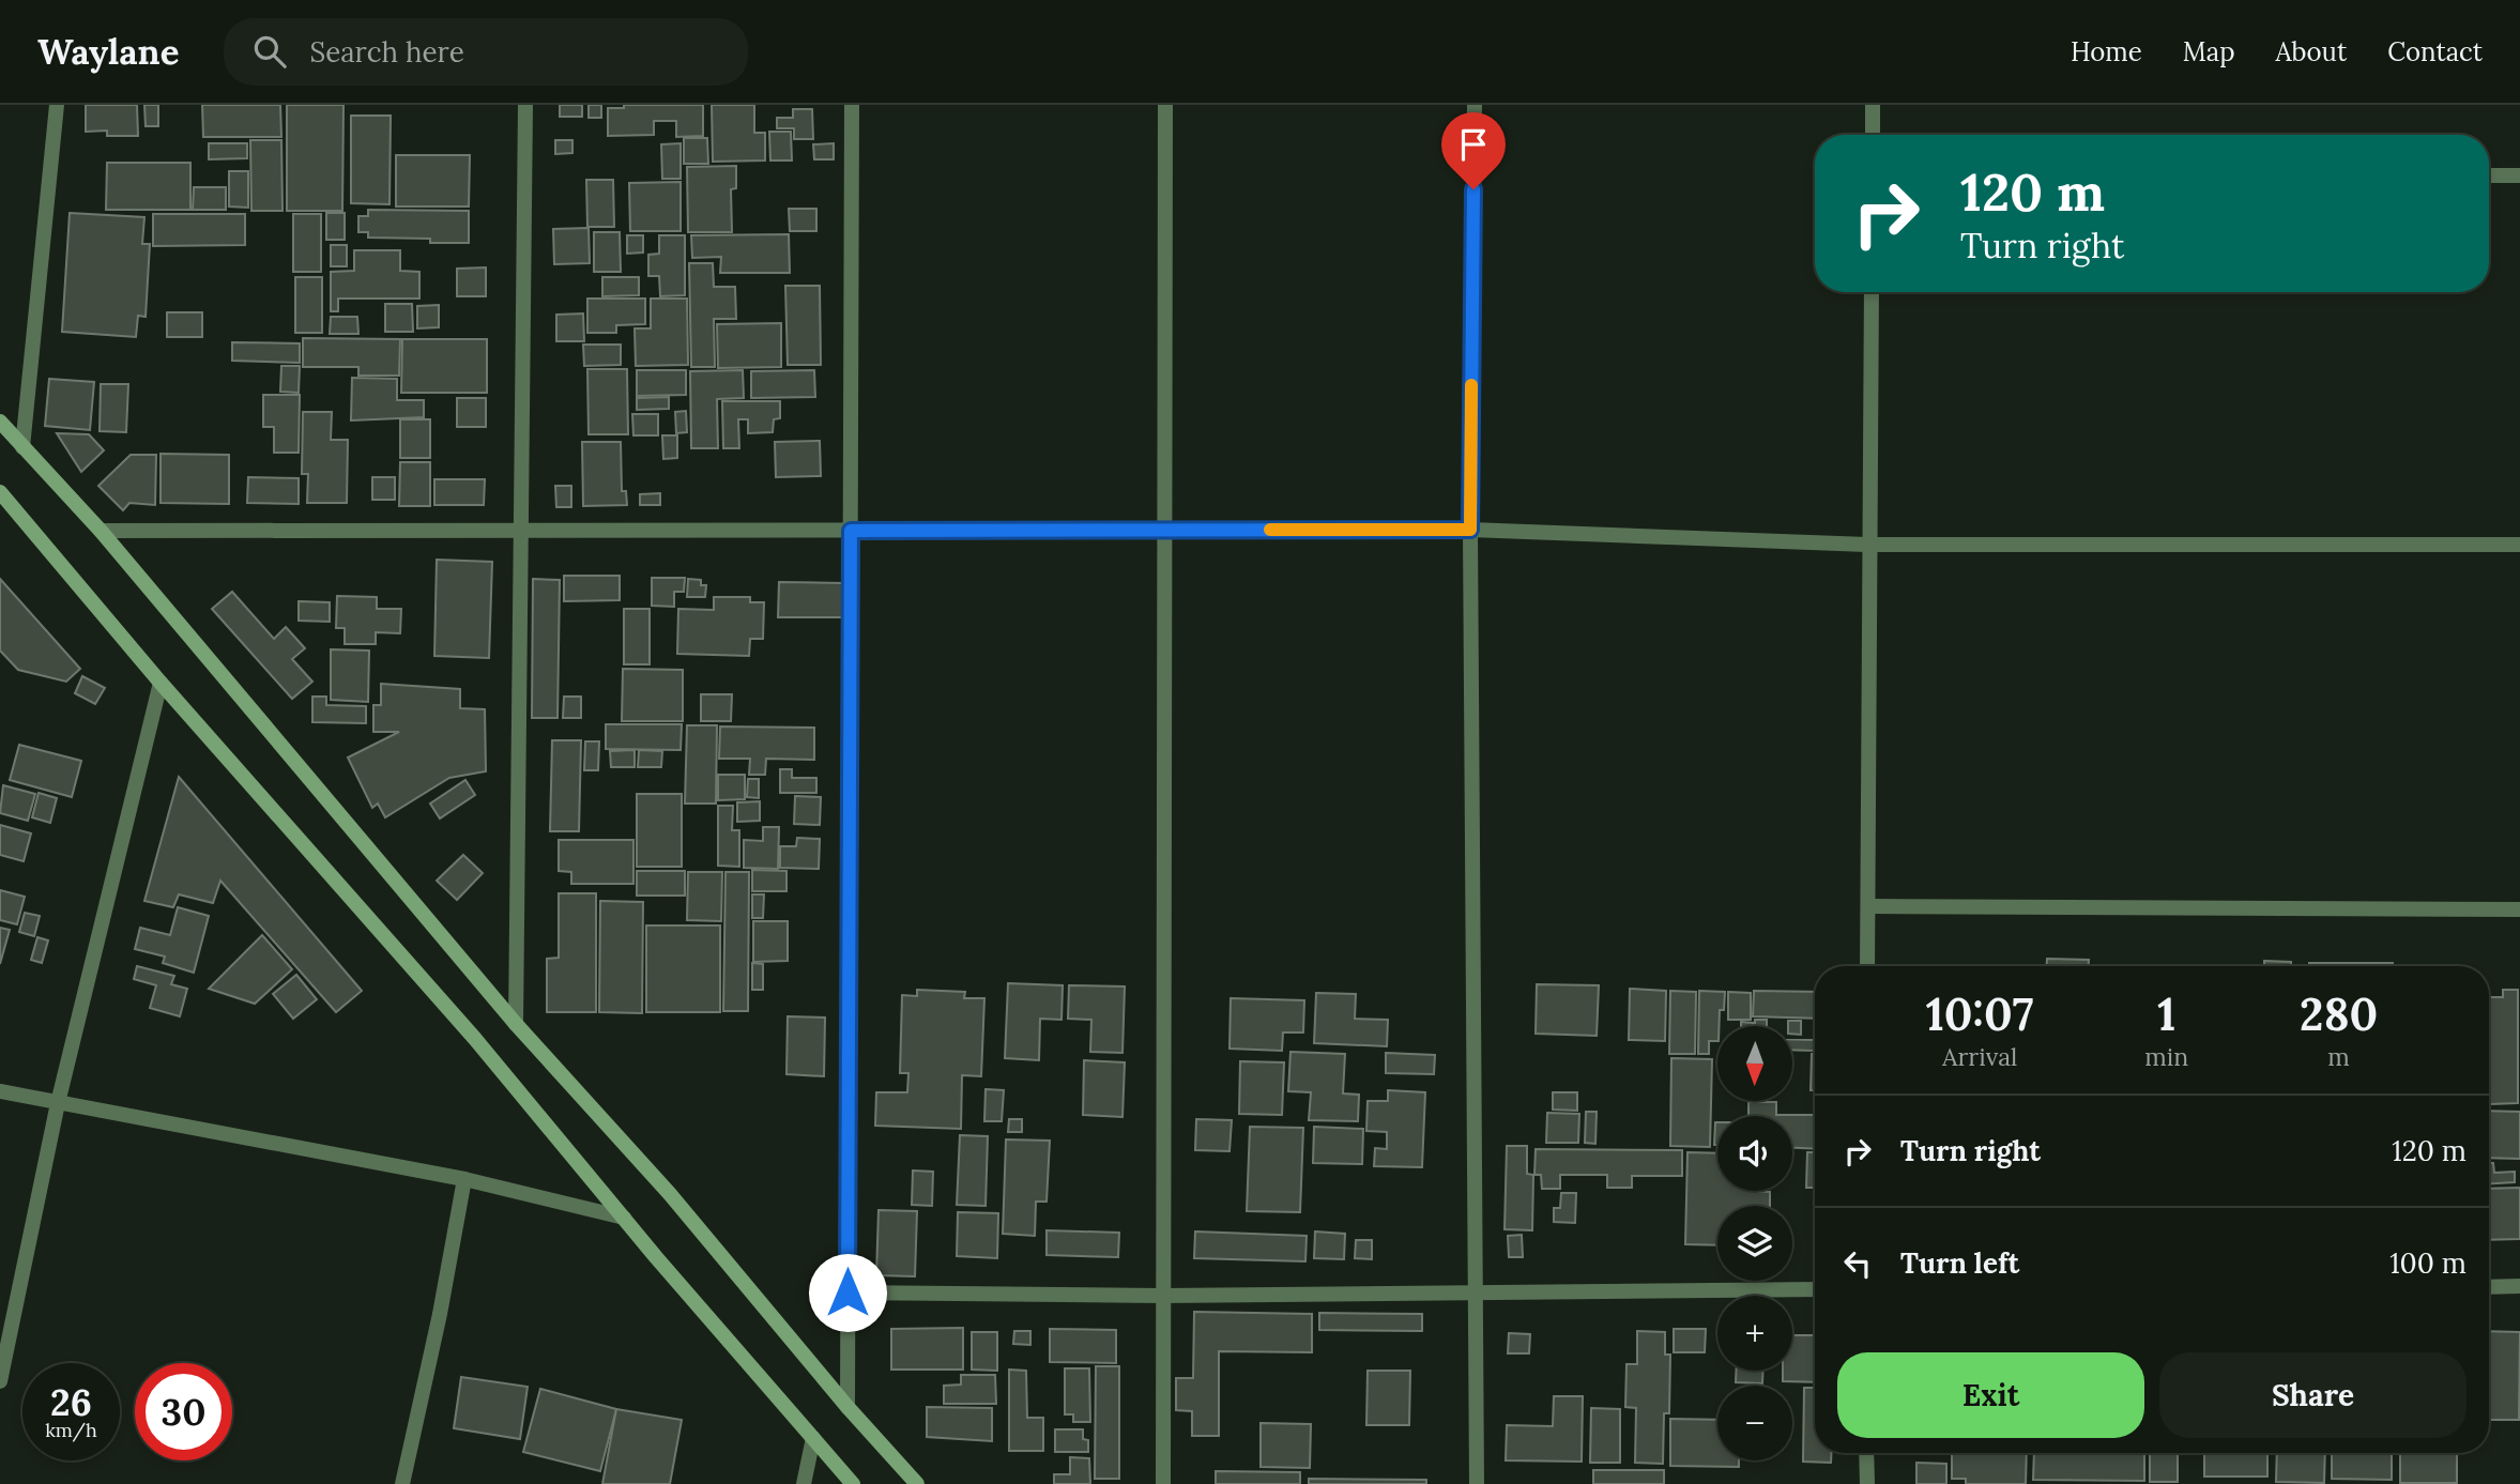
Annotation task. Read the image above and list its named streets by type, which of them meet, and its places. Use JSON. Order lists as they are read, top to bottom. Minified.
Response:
{"north":"bottom","page":{"header":"Waylane","search":"Search here","nav":["Home","Map","About","Contact"],"turn":["120 m","Turn right"],"eta":["10:07","Arrival","1","min","280","m"],"map_buttons":["+","−"],"list":[{"name":"Turn right","value":"120 m"},{"name":"Turn left","value":"100 m"}],"buttons":["Exit","Share"],"speed":"26 km/h","limit":"30"}}
